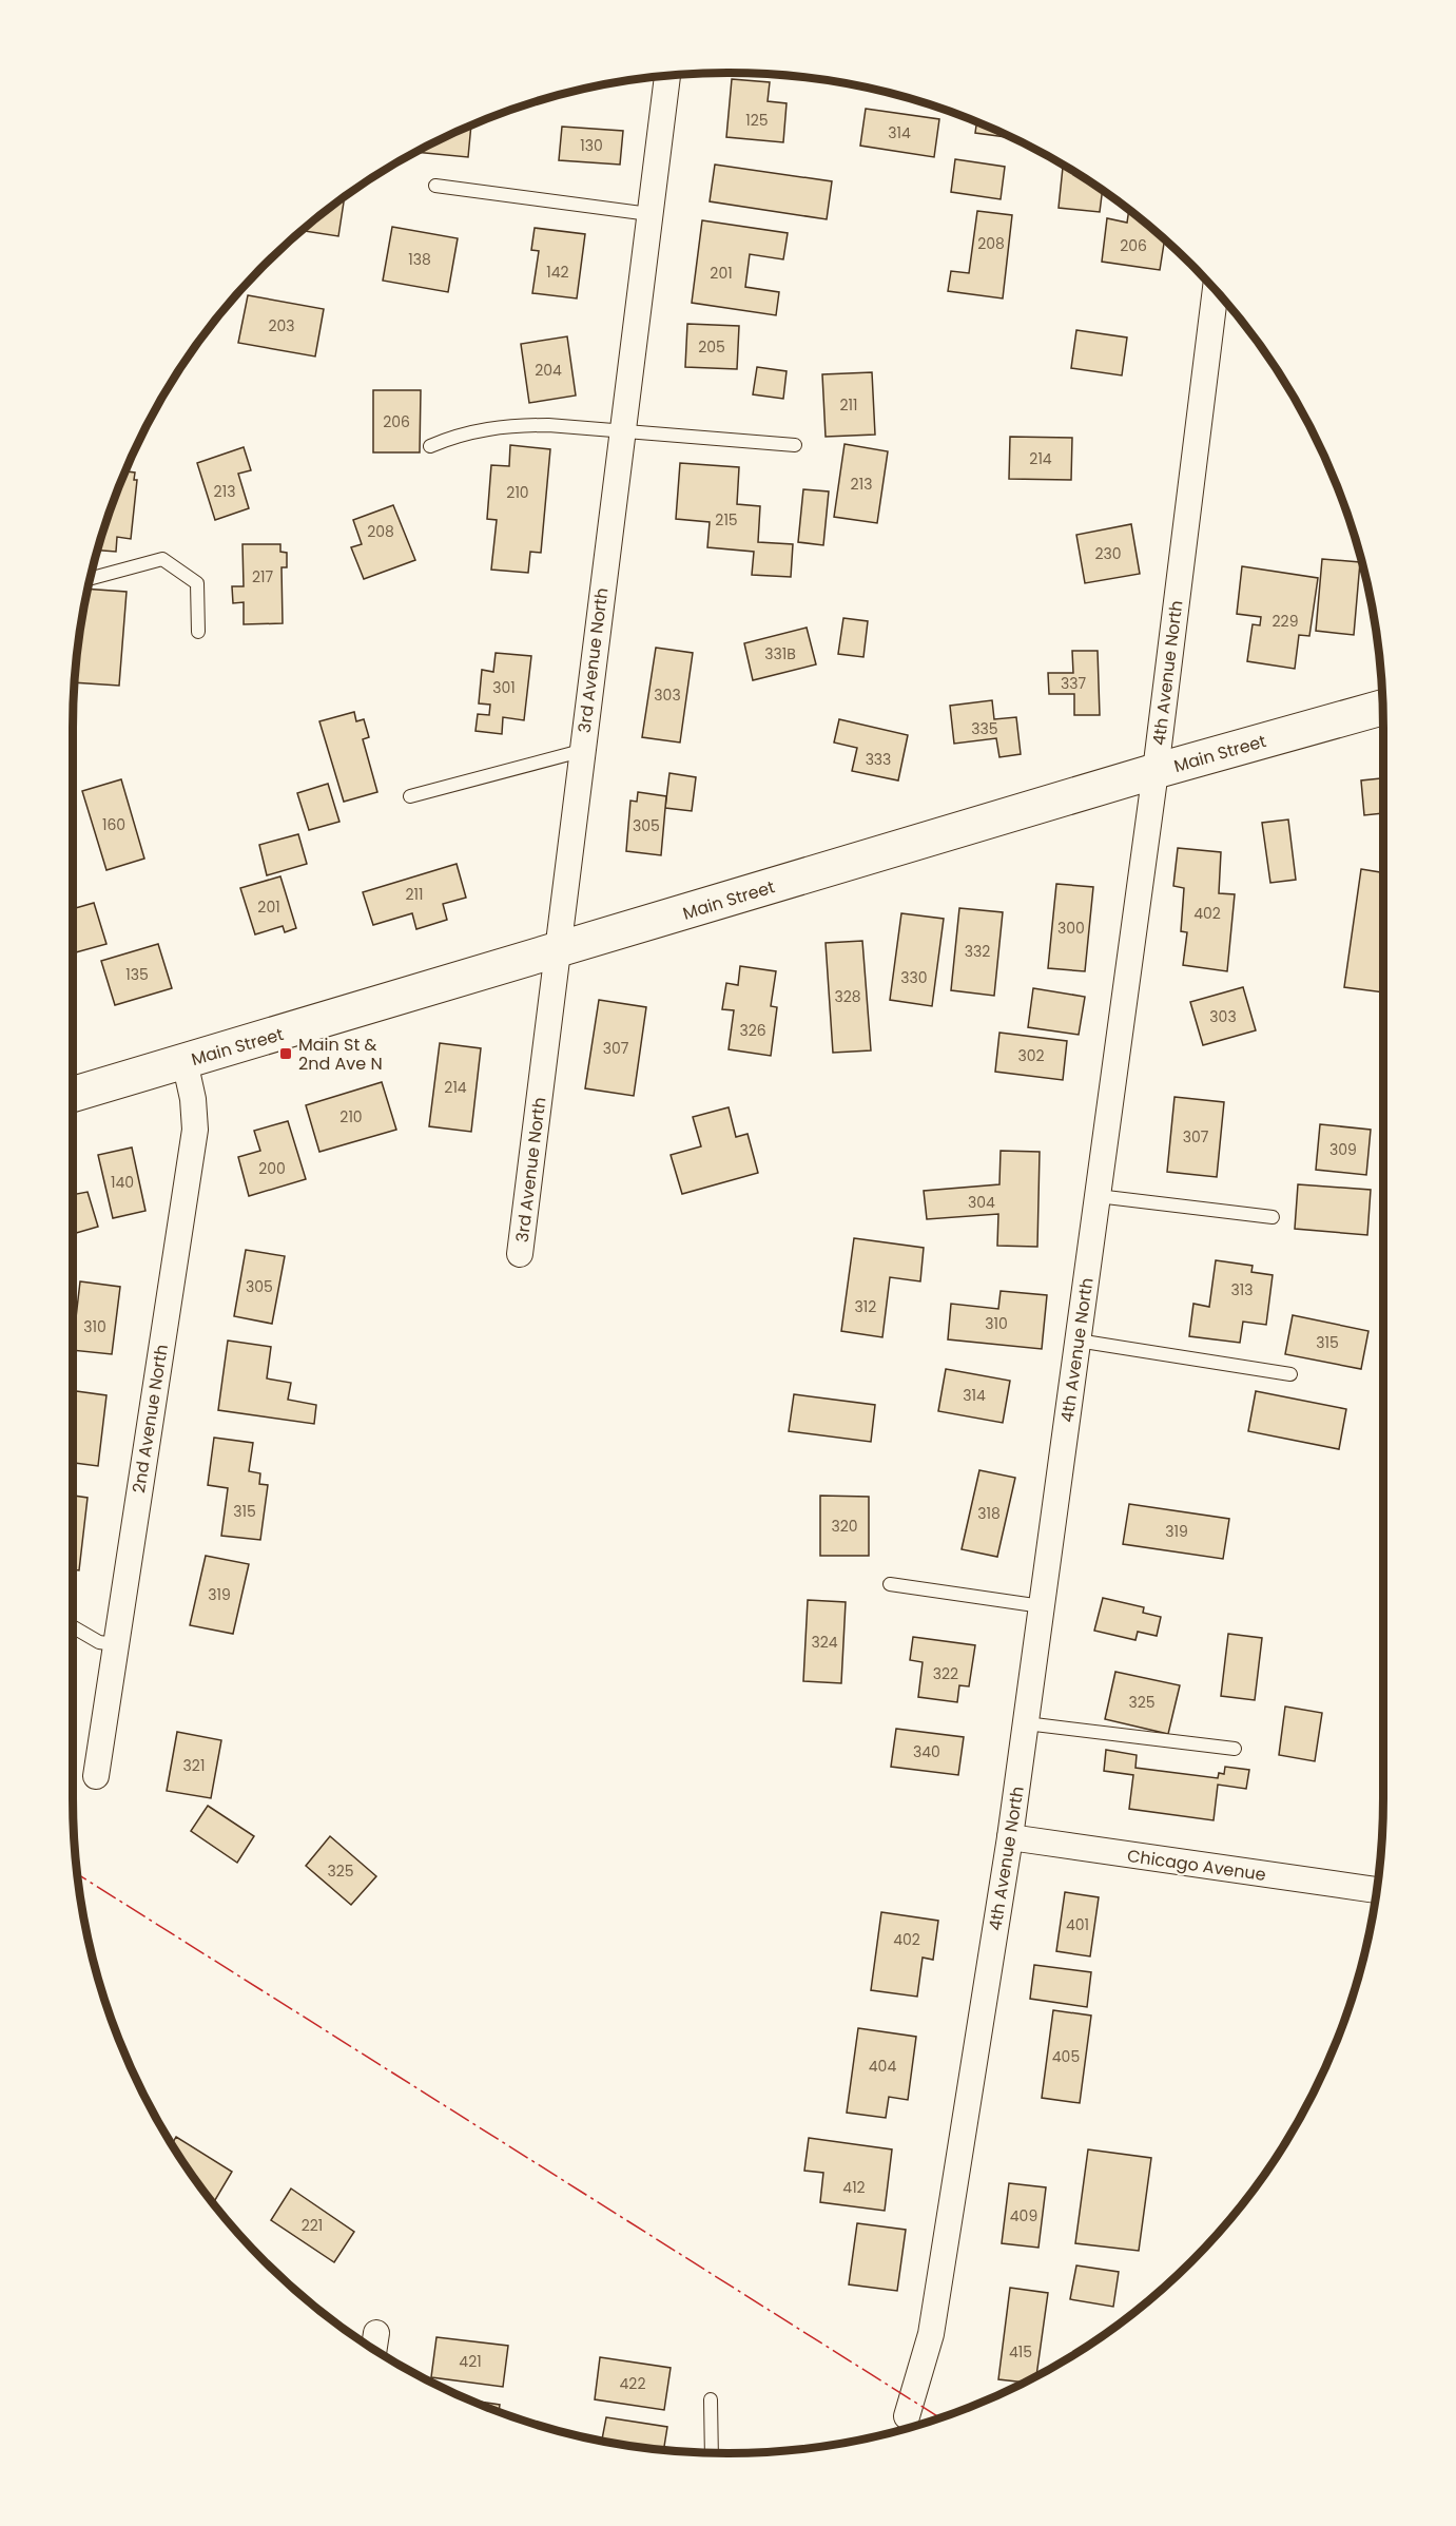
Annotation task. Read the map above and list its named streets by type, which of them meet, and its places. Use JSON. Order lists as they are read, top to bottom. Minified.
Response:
{"streets":{"street":["3rd Avenue North","4th Avenue North","Main Street","2nd Avenue North","Chicago Avenue"]},"crossings":[["3rd Avenue North","Main Street"],["4th Avenue North","Main Street"],["4th Avenue North","Chicago Avenue"],["Main Street","2nd Avenue North"]],"places":{"transit":["Main St & 2nd Ave N"]},"house_numbers":["125","314","130","208","206","138","142","201","203","205","204","211","206","214","213","213","210","215","208","230","217","229","331B","337","301","303","335","333","160","305","211","201","402","300","332","135","330","328","303","326","307","302","214","210","307","309","200","140","304","305","313","312","310","310","315","314","315","318","320","319","319","324","322","325","340","321","325","401","402","405","404","412","409","221","415","421","422"]}
